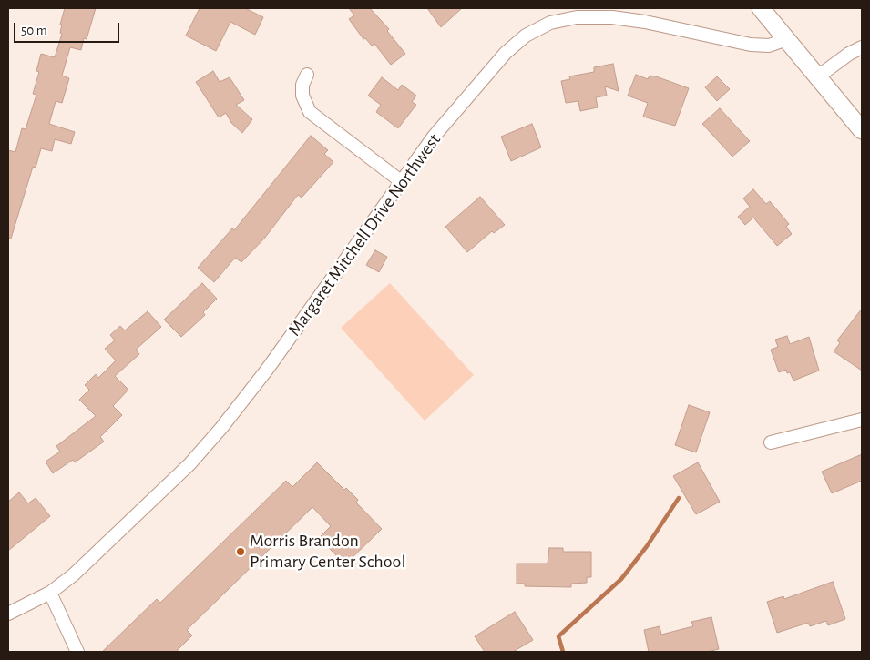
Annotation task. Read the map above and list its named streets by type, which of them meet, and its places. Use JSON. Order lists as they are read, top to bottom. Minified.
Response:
{"streets":{"street":["Margaret Mitchell Drive Northwest"]},"places":["Morris Brandon Primary Center School"],"scale_bar":"50 m"}
